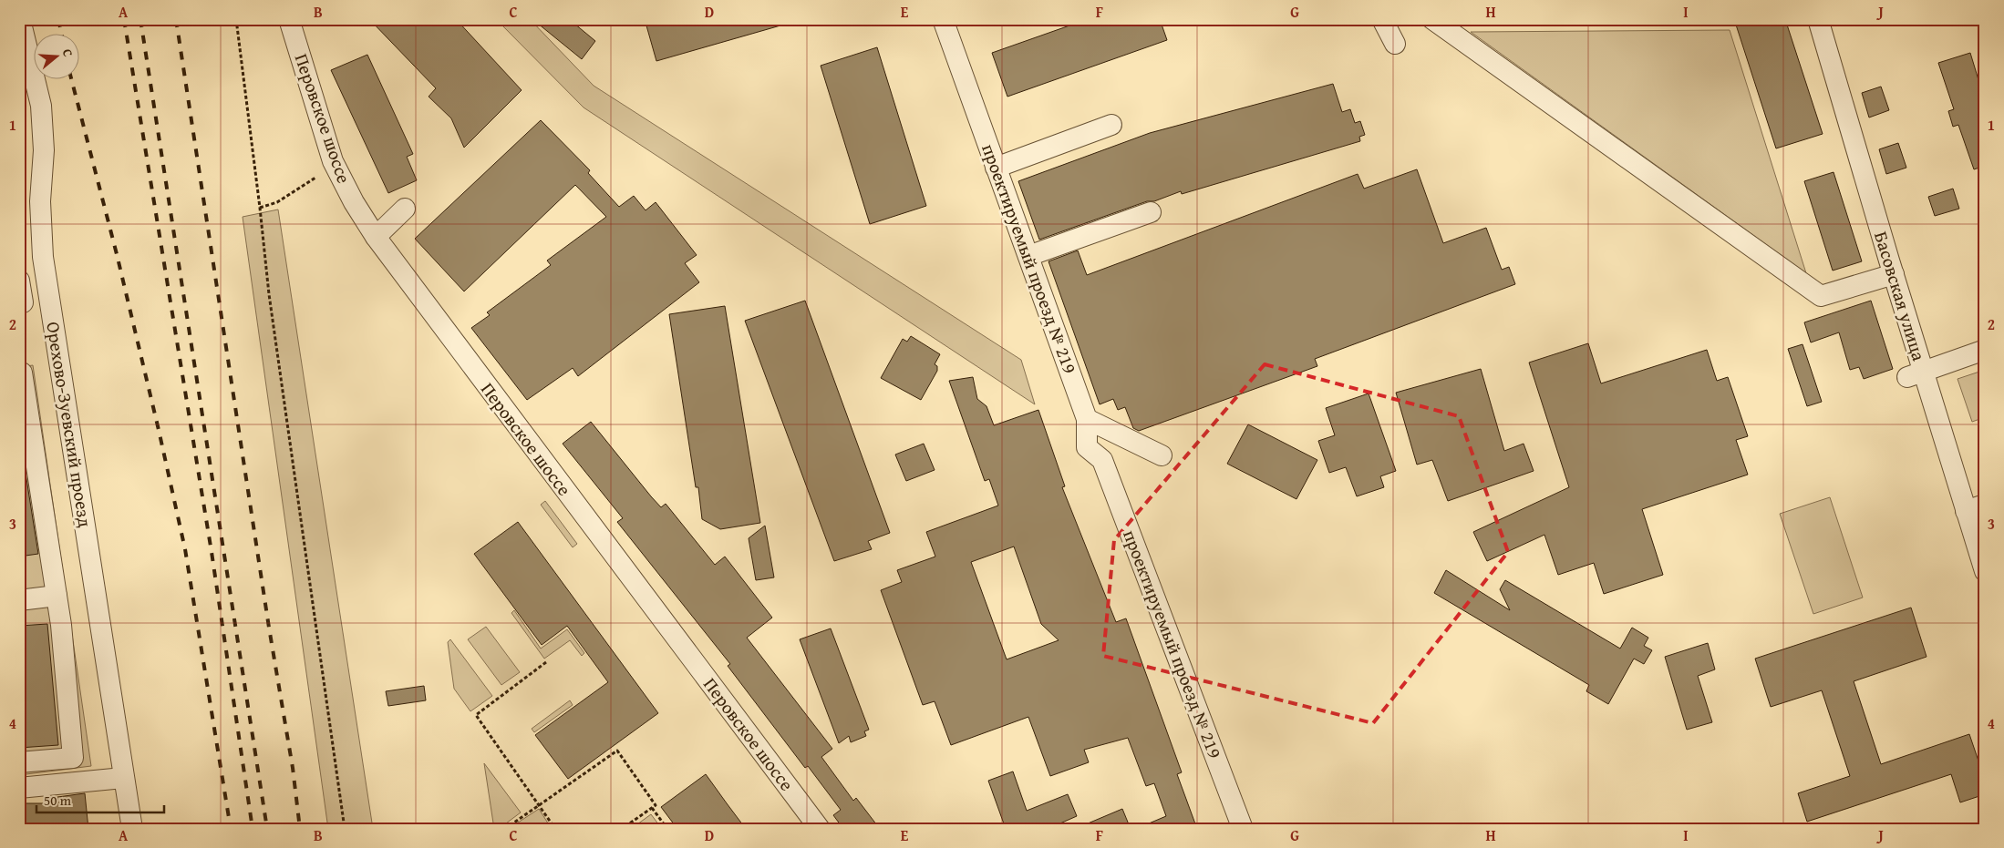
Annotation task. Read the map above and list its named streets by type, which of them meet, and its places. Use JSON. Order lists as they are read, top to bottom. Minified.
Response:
{"streets":{"street":["Перовское шоссе","проектируемый проезд № 219","Басовская улица","Орехово-Зуевский проезд"]},"scale_bar":"50 m","north":"right","grid":{"columns":["A","B","C","D","E","F","G","H","I","J"],"rows":["1","2","3","4"]}}
